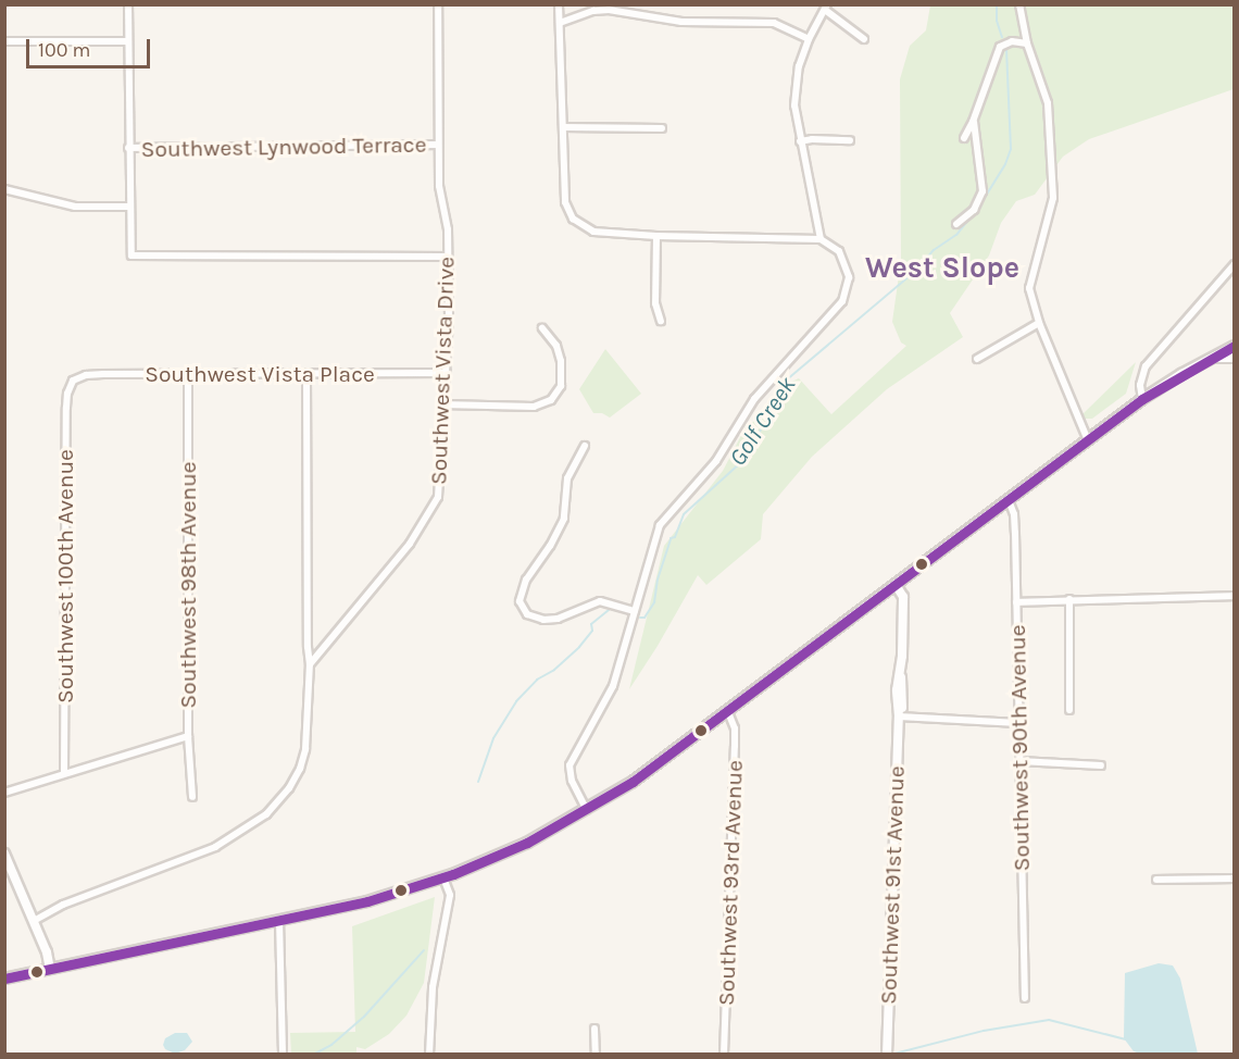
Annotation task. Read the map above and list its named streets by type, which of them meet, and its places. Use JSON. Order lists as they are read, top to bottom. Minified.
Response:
{"streets":{"main road":["Southwest 91st Avenue"],"street":["Southwest Lynwood Terrace","Southwest Vista Drive","Southwest Vista Place","Southwest 100th Avenue","Southwest 98th Avenue","Southwest 90th Avenue","Southwest 93rd Avenue"]},"crossings":[["Southwest Lynwood Terrace","Southwest Vista Drive"],["Southwest Vista Drive","Southwest Vista Place"],["Southwest Vista Place","Southwest 100th Avenue"],["Southwest Vista Place","Southwest 98th Avenue"]],"districts":["West Slope"],"water":["Golf Creek"],"scale_bar":"100 m"}
